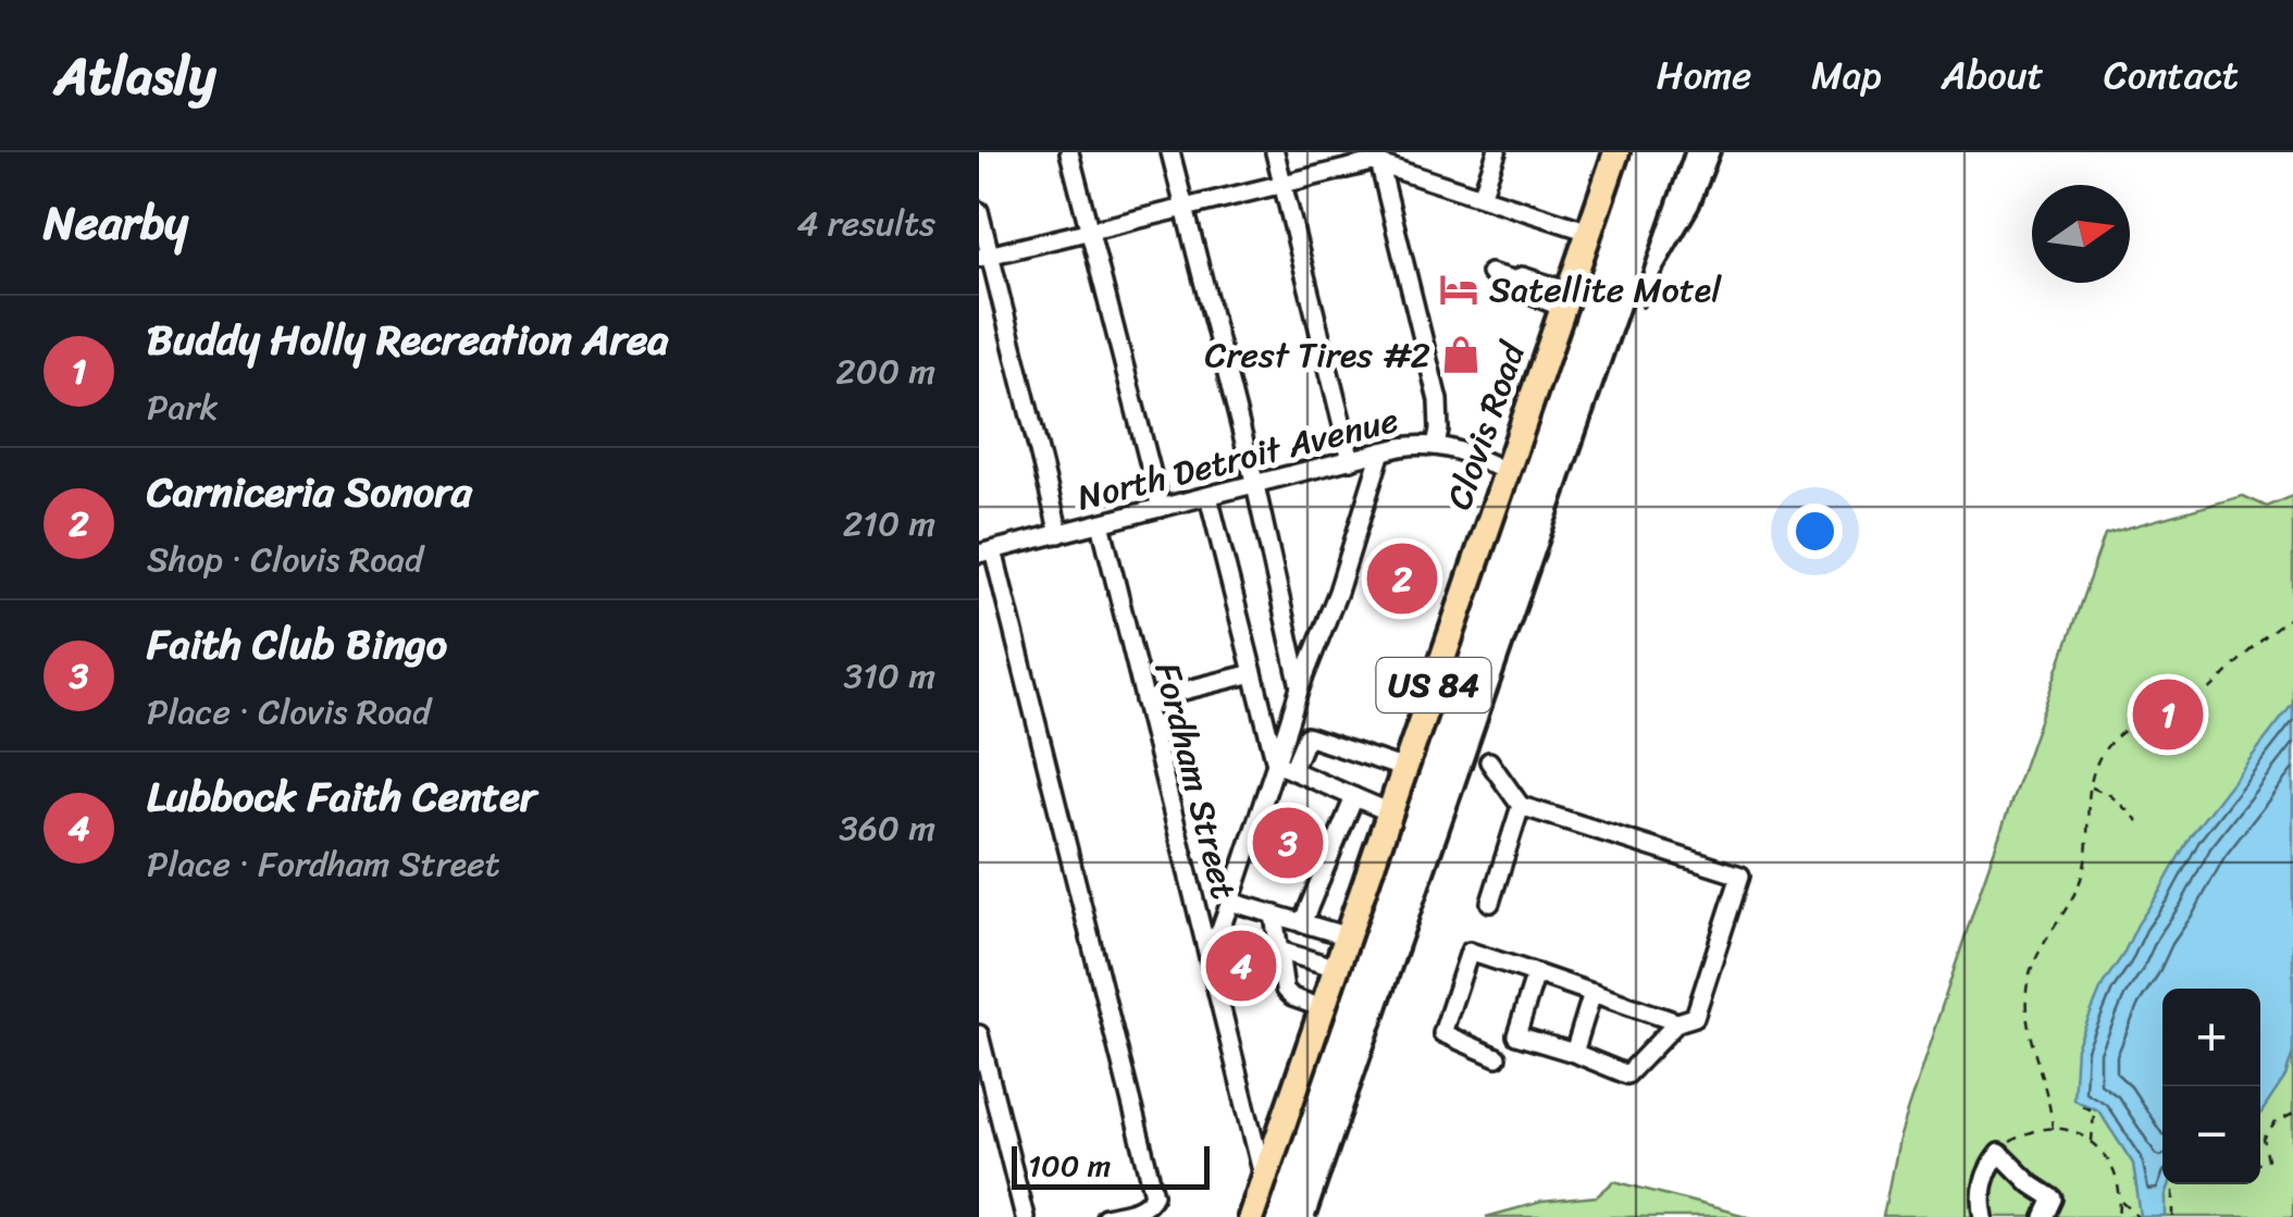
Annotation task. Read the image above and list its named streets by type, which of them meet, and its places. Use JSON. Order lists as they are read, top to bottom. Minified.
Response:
{"streets":{"highway":["Clovis Road","US 84"],"street":["North Detroit Avenue","Fordham Street"]},"crossings":[["Clovis Road","North Detroit Avenue"],["Clovis Road","Fordham Street"],["North Detroit Avenue","Fordham Street"]],"places":{"hotel":["Satellite Motel"],"shop":["Crest Tires #2"]},"scale_bar":"100 m","north":"right","page":{"header":"Atlasly","nav":["Home","Map","About","Contact"],"heading":["Nearby","4 results"],"list":[{"mark":"1","name":"Buddy Holly Recreation Area","note":"Park","value":"200 m"},{"mark":"2","name":"Carniceria Sonora","note":"Shop · Clovis Road","value":"210 m"},{"mark":"3","name":"Faith Club Bingo","note":"Place · Clovis Road","value":"310 m"},{"mark":"4","name":"Lubbock Faith Center","note":"Place · Fordham Street","value":"360 m"}],"pins":["2","1","3","4"],"map_buttons":["+","−"],"scale":"100 m"}}
